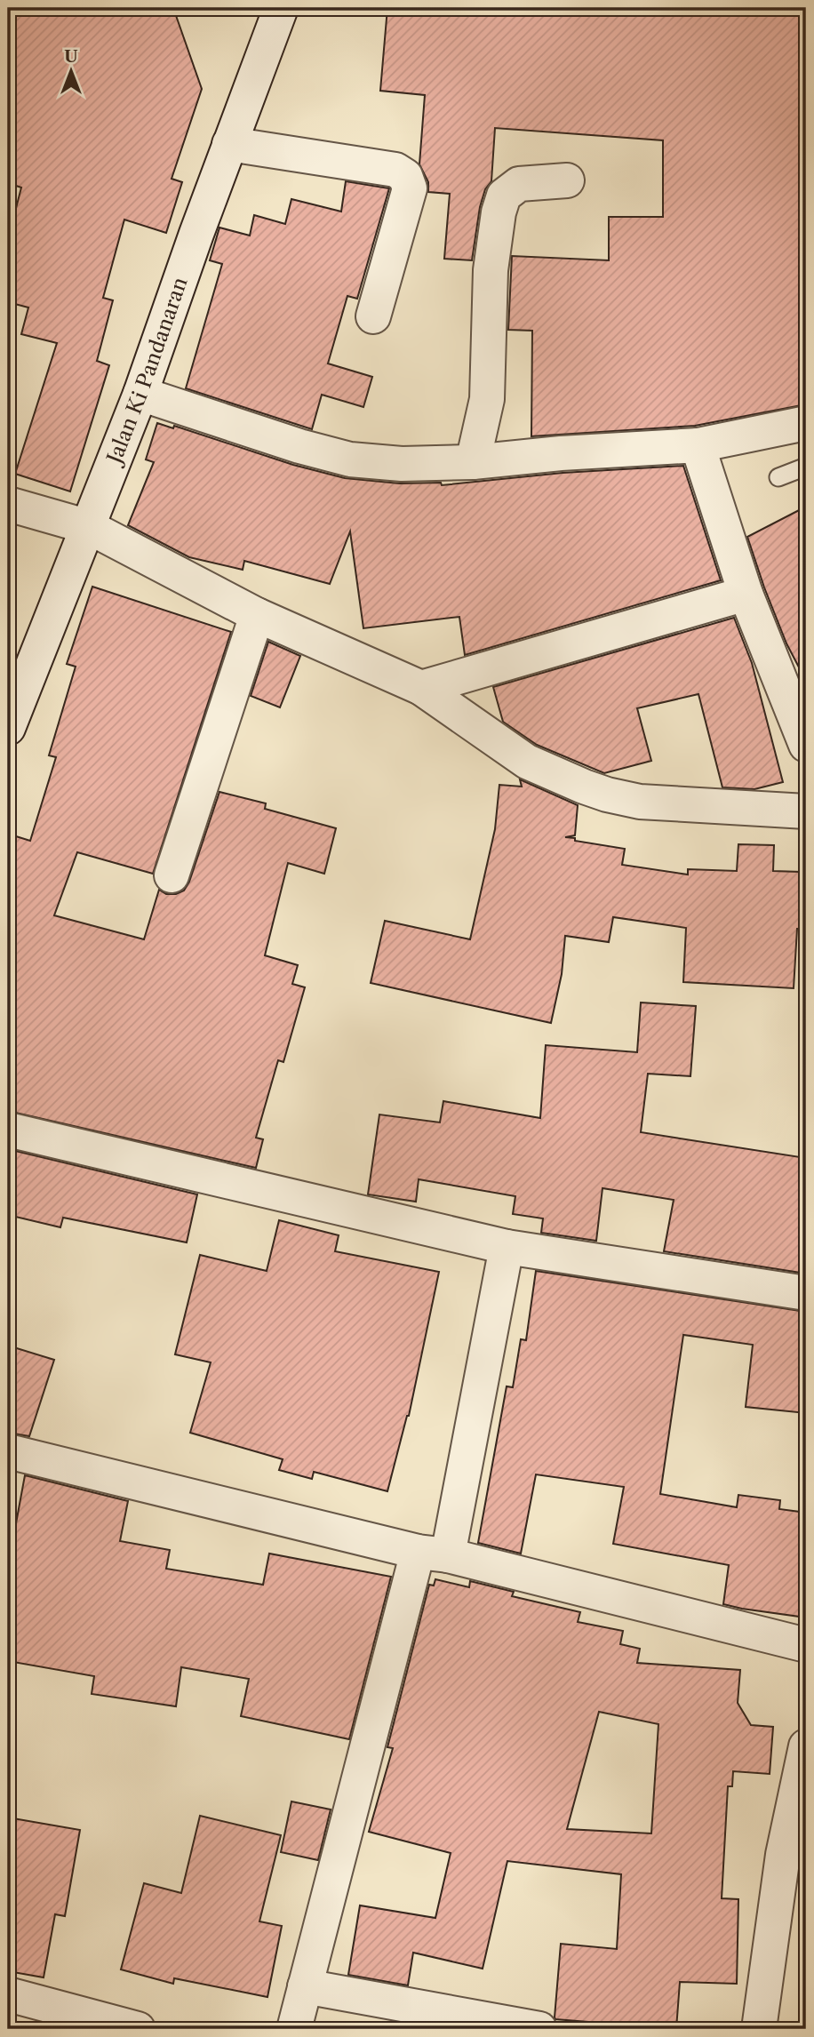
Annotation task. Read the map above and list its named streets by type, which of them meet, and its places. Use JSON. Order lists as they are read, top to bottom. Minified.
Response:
{"streets":{"street":["Jalan Ki Pandanaran"]},"north":"top"}
